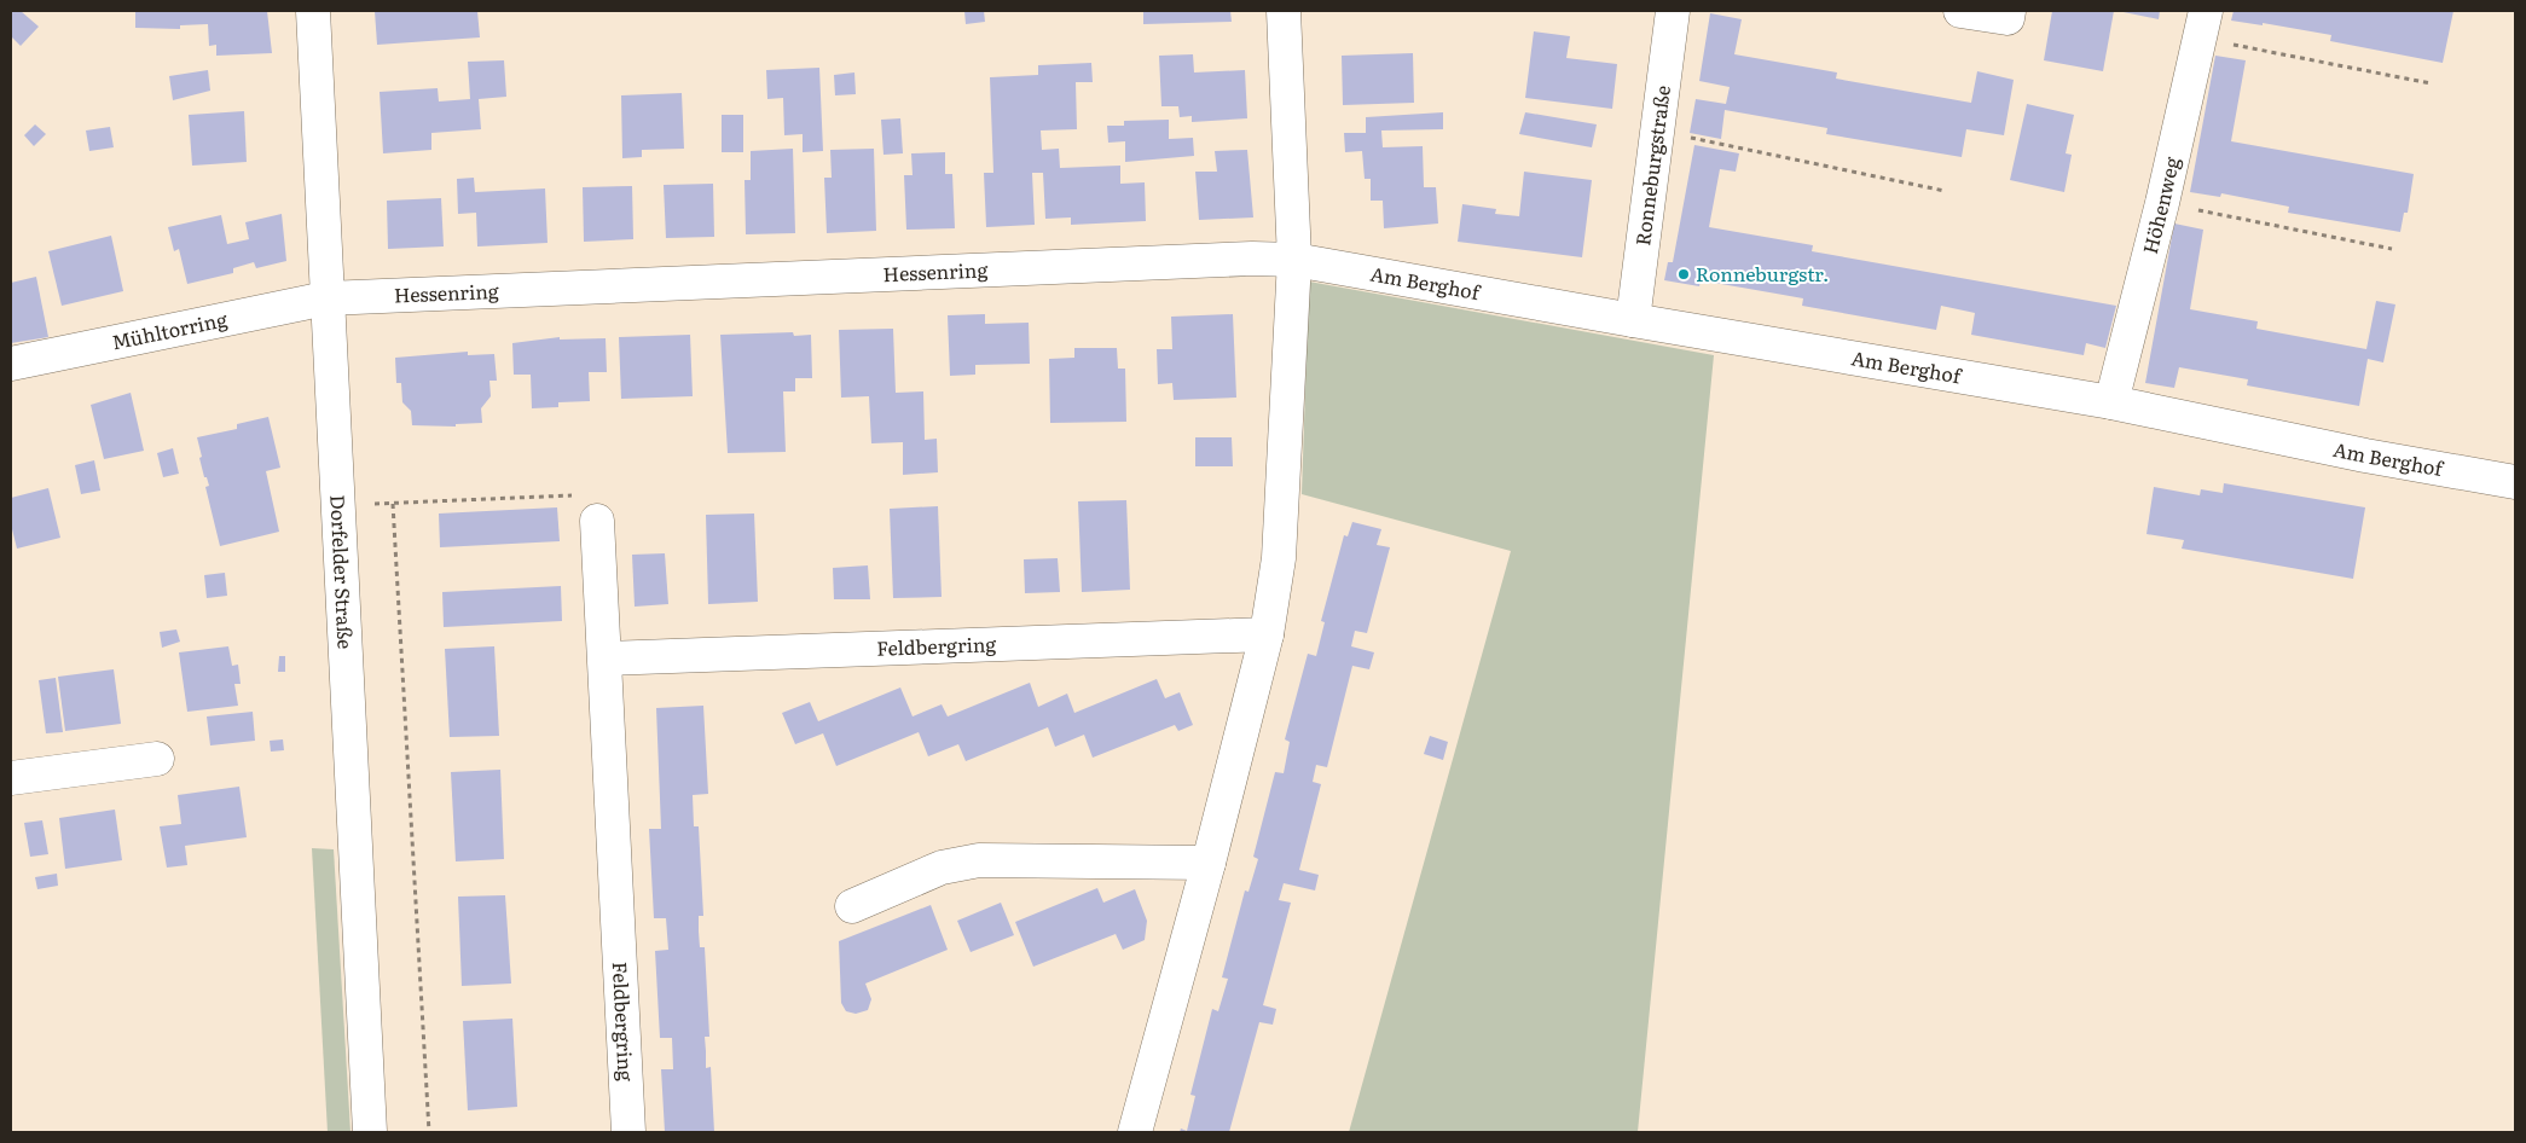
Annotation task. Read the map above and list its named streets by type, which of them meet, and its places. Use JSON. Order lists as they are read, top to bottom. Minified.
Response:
{"streets":{"street":["Ronneburgstraße","Höhenweg","Hessenring","Am Berghof","Mühltorring","Dorfelder Straße","Feldbergring"]},"crossings":[["Ronneburgstraße","Am Berghof"],["Höhenweg","Am Berghof"],["Hessenring","Am Berghof"],["Hessenring","Mühltorring"],["Hessenring","Dorfelder Straße"],["Mühltorring","Dorfelder Straße"]],"places":["Ronneburgstr."]}
